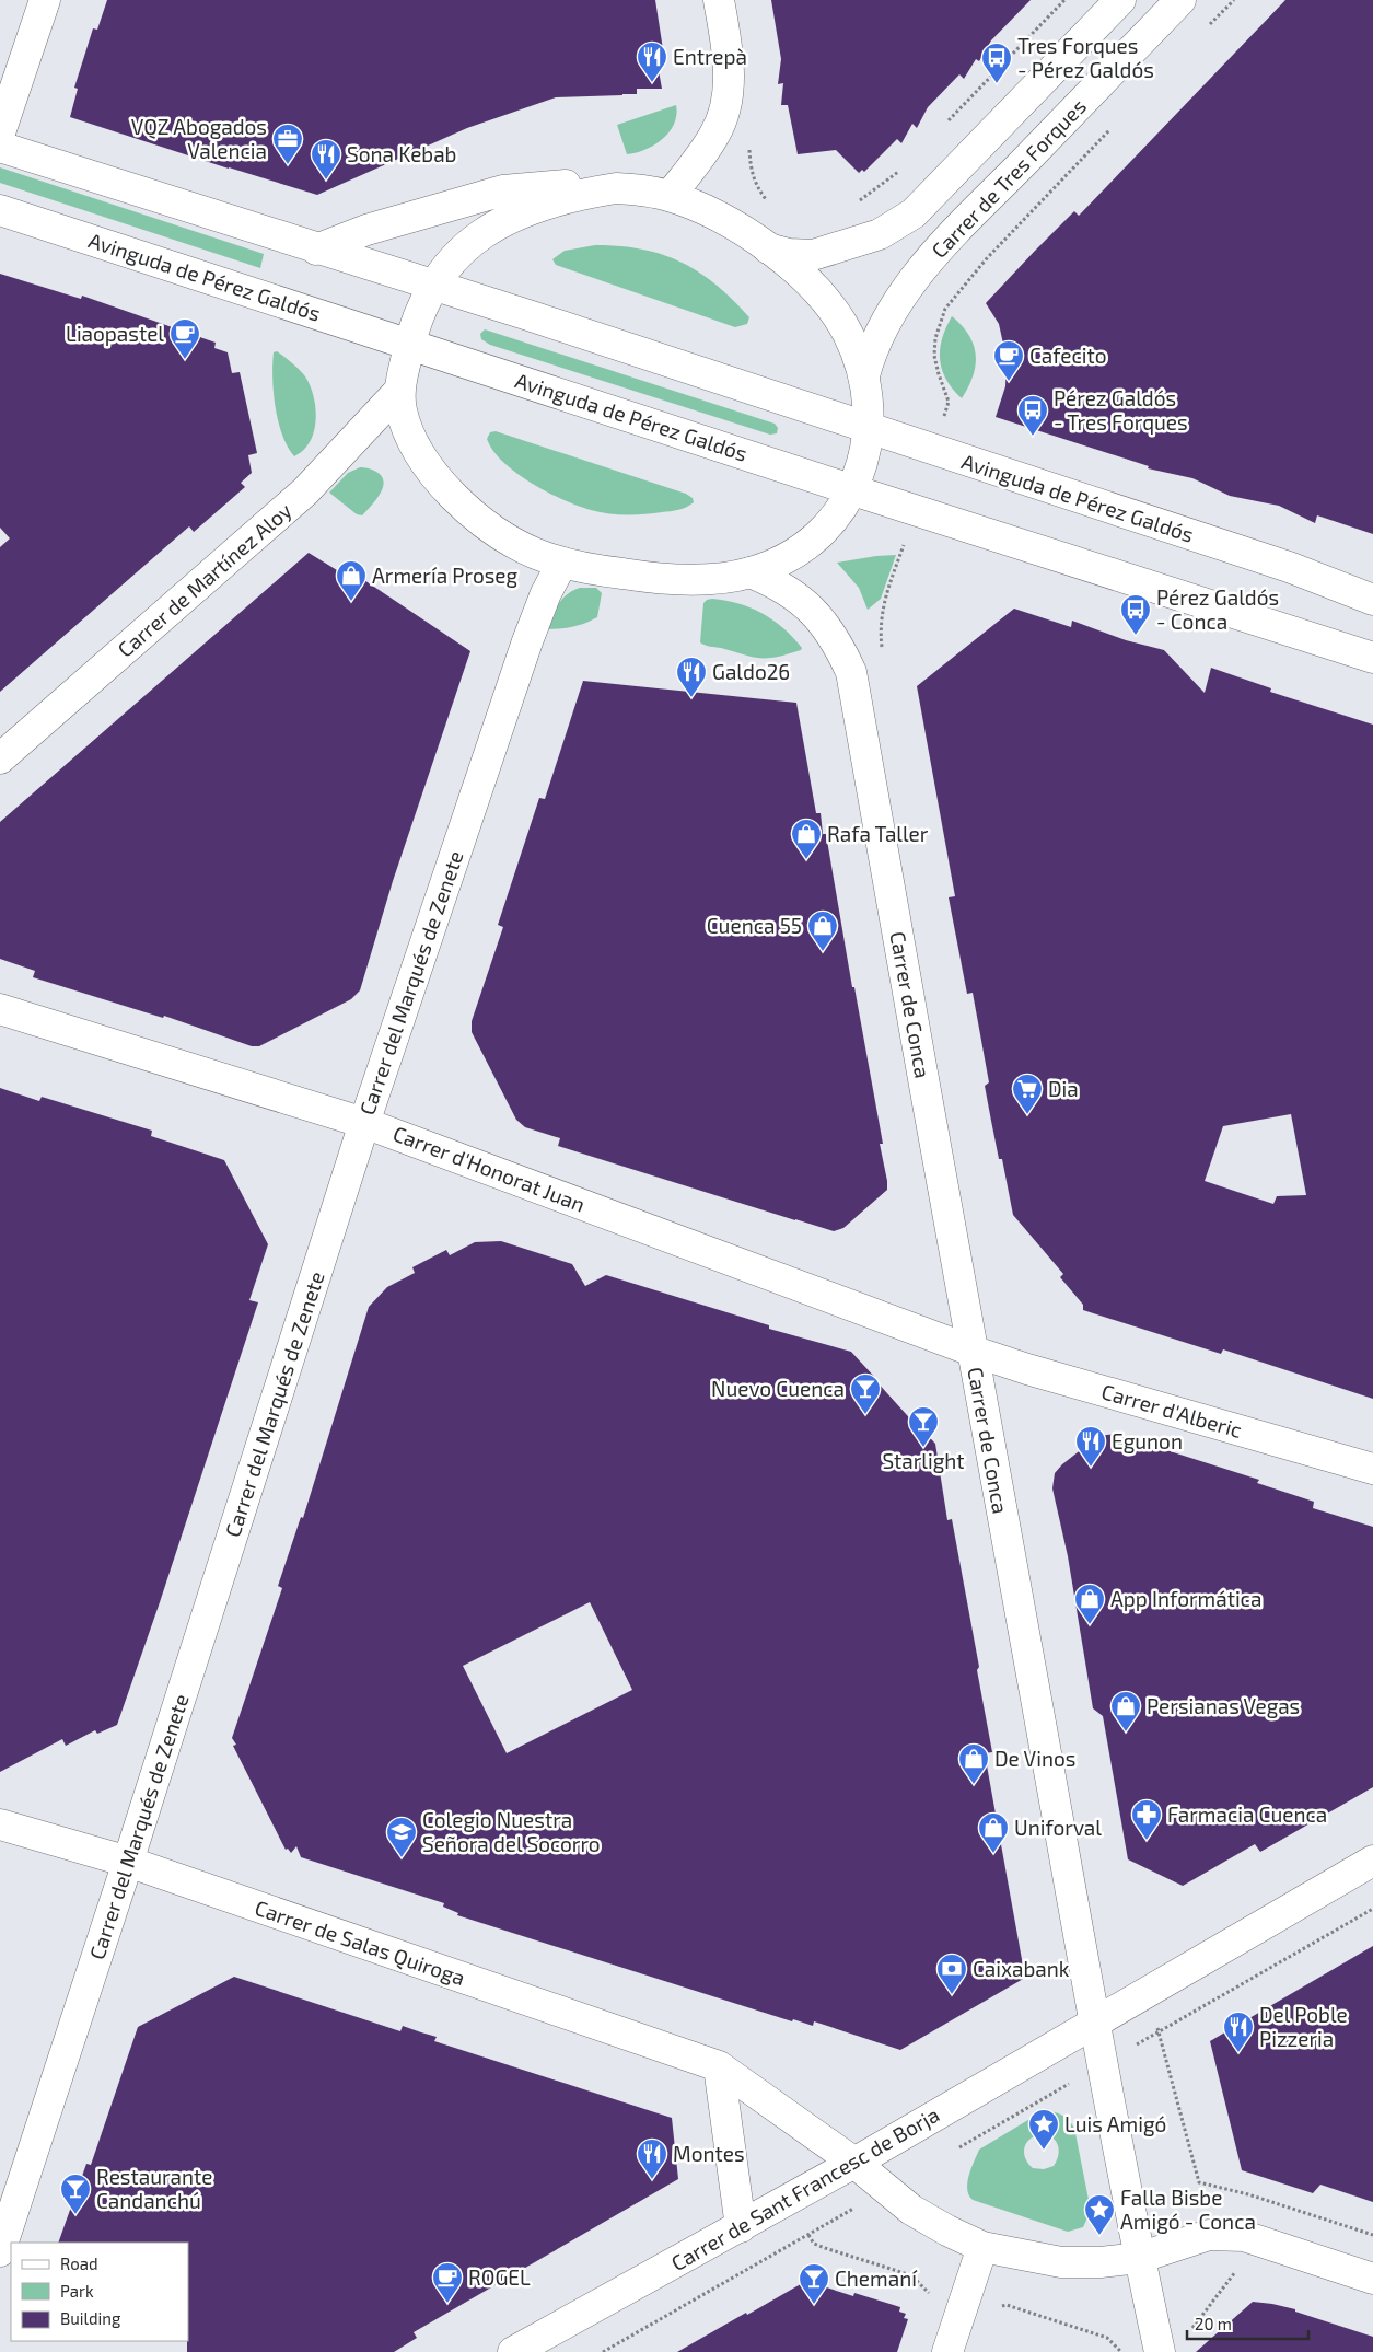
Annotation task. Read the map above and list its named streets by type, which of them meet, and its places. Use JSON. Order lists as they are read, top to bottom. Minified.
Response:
{"streets":{"street":["Carrer de Tres Forques","Avinguda de Pérez Galdós","Carrer de Martínez Aloy","Carrer del Marqués de Zenete","Carrer de Conca","Carrer d'Honorat Juan","Carrer d'Alberic","Carrer de Salas Quiroga","Carrer de Sant Francesc de Borja"]},"crossings":[["Carrer del Marqués de Zenete","Carrer d'Honorat Juan"],["Carrer del Marqués de Zenete","Carrer de Salas Quiroga"],["Carrer de Conca","Carrer d'Honorat Juan"],["Carrer de Conca","Carrer d'Alberic"],["Carrer de Conca","Carrer de Salas Quiroga"],["Carrer de Conca","Carrer de Sant Francesc de Borja"],["Carrer d'Honorat Juan","Carrer d'Alberic"],["Carrer de Salas Quiroga","Carrer de Sant Francesc de Borja"]],"places":{"restaurant":["Entrepà","Sona Kebab","Galdo26","Egunon","Del Poble Pizzeria","Montes"],"bus stop":["Tres Forques - Pérez Galdós","Pérez Galdós - Tres Forques","Pérez Galdós - Conca"],"office":["VQZ Abogados Valencia"],"cafe":["Liaopastel","Cafecito","ROGEL"],"shop":["Armería Proseg","Rafa Taller","Cuenca 55","App Informática","Persianas Vegas","De Vinos","Uniforval"],"supermarket":["Dia"],"bar":["Nuevo Cuenca","Starlight","Restaurante Candanchú","Chemaní"],"pharmacy":["Farmacia Cuenca"],"school or university":["Colegio Nuestra Señora del Socorro"],"bank":["Caixabank"],"place":["Luis Amigó","Falla Bisbe Amigó - Conca"]},"legend":["Road","Park","Building"],"scale_bar":"20 m"}
